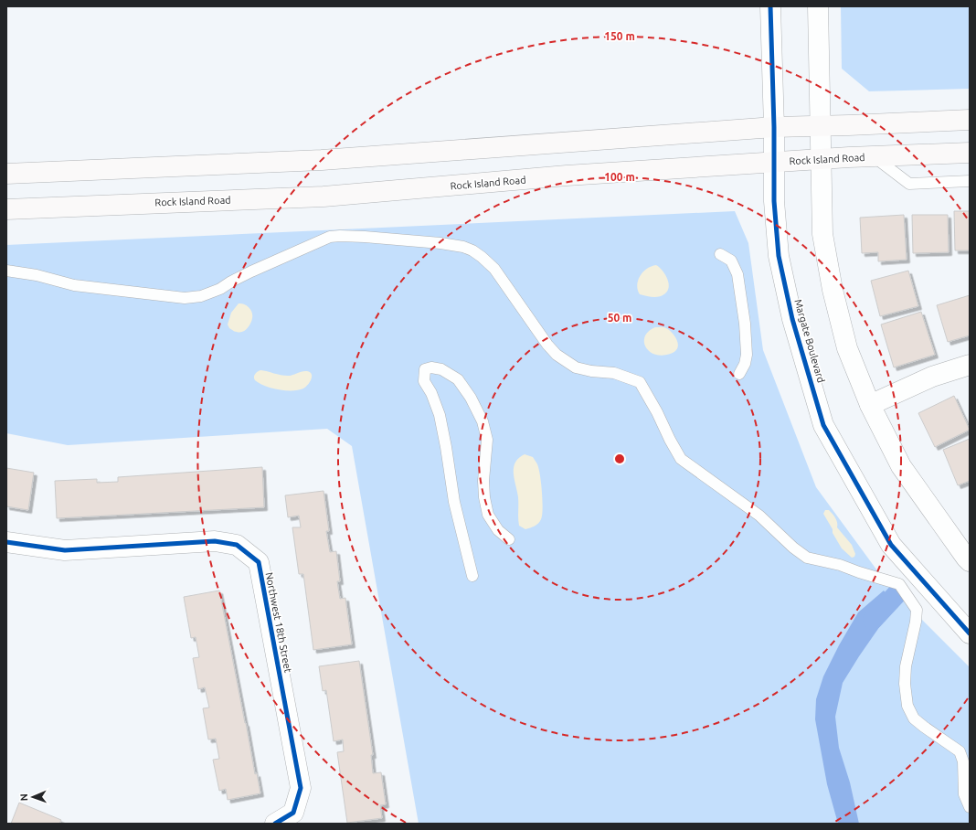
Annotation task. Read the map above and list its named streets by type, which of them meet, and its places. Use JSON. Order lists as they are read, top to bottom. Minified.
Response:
{"streets":{"main road":["Rock Island Road"],"street":["Margate Boulevard","Northwest 18th Street"]},"crossings":[["Rock Island Road","Margate Boulevard"]],"north":"left","rings":["150 m","100 m","50 m"]}
